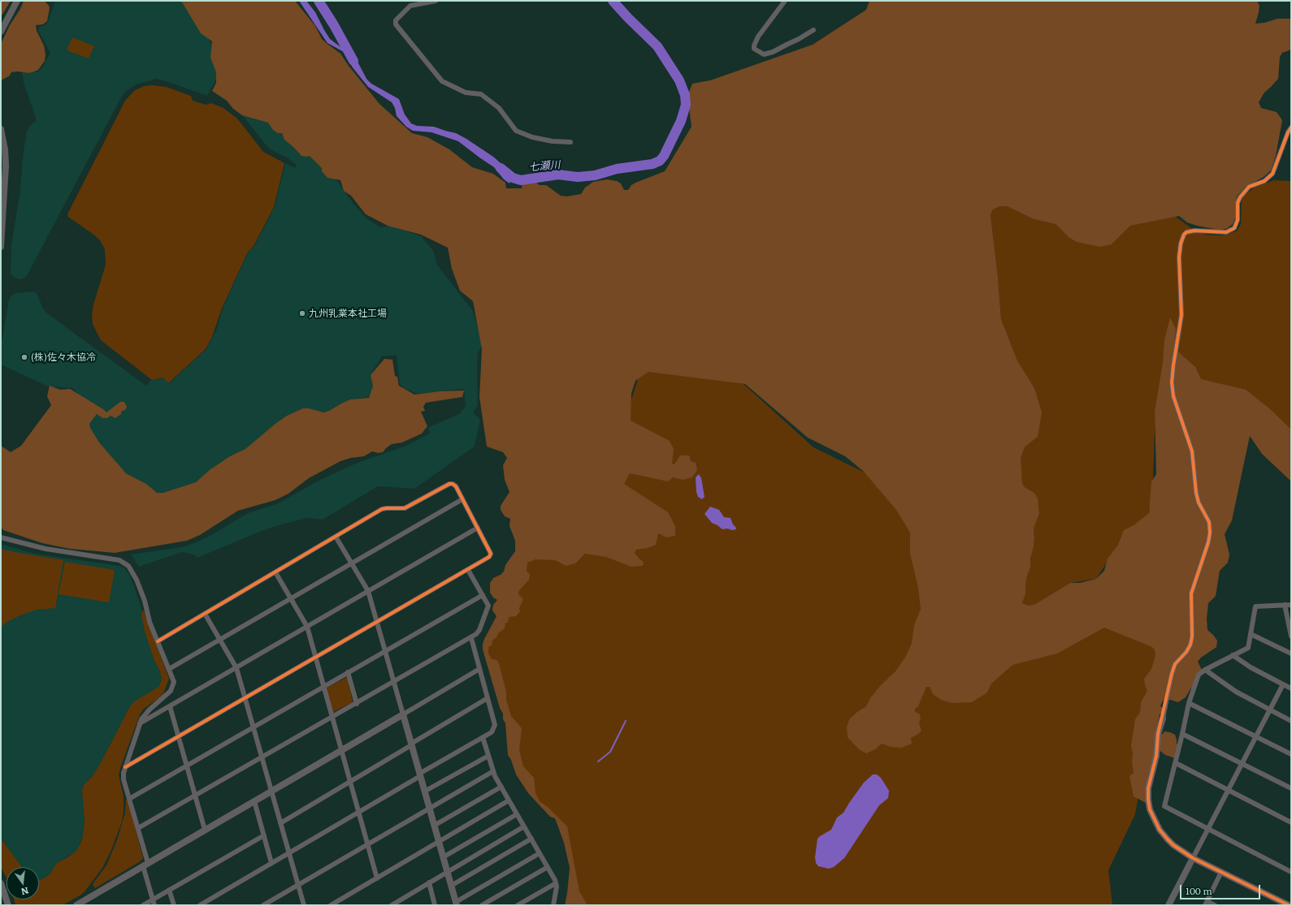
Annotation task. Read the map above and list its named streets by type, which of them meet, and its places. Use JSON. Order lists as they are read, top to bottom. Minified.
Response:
{"water":["七瀬川"],"places":["九州乳業本社工場","(株)佐々木協冷"],"scale_bar":"100 m","north":"bottom"}
